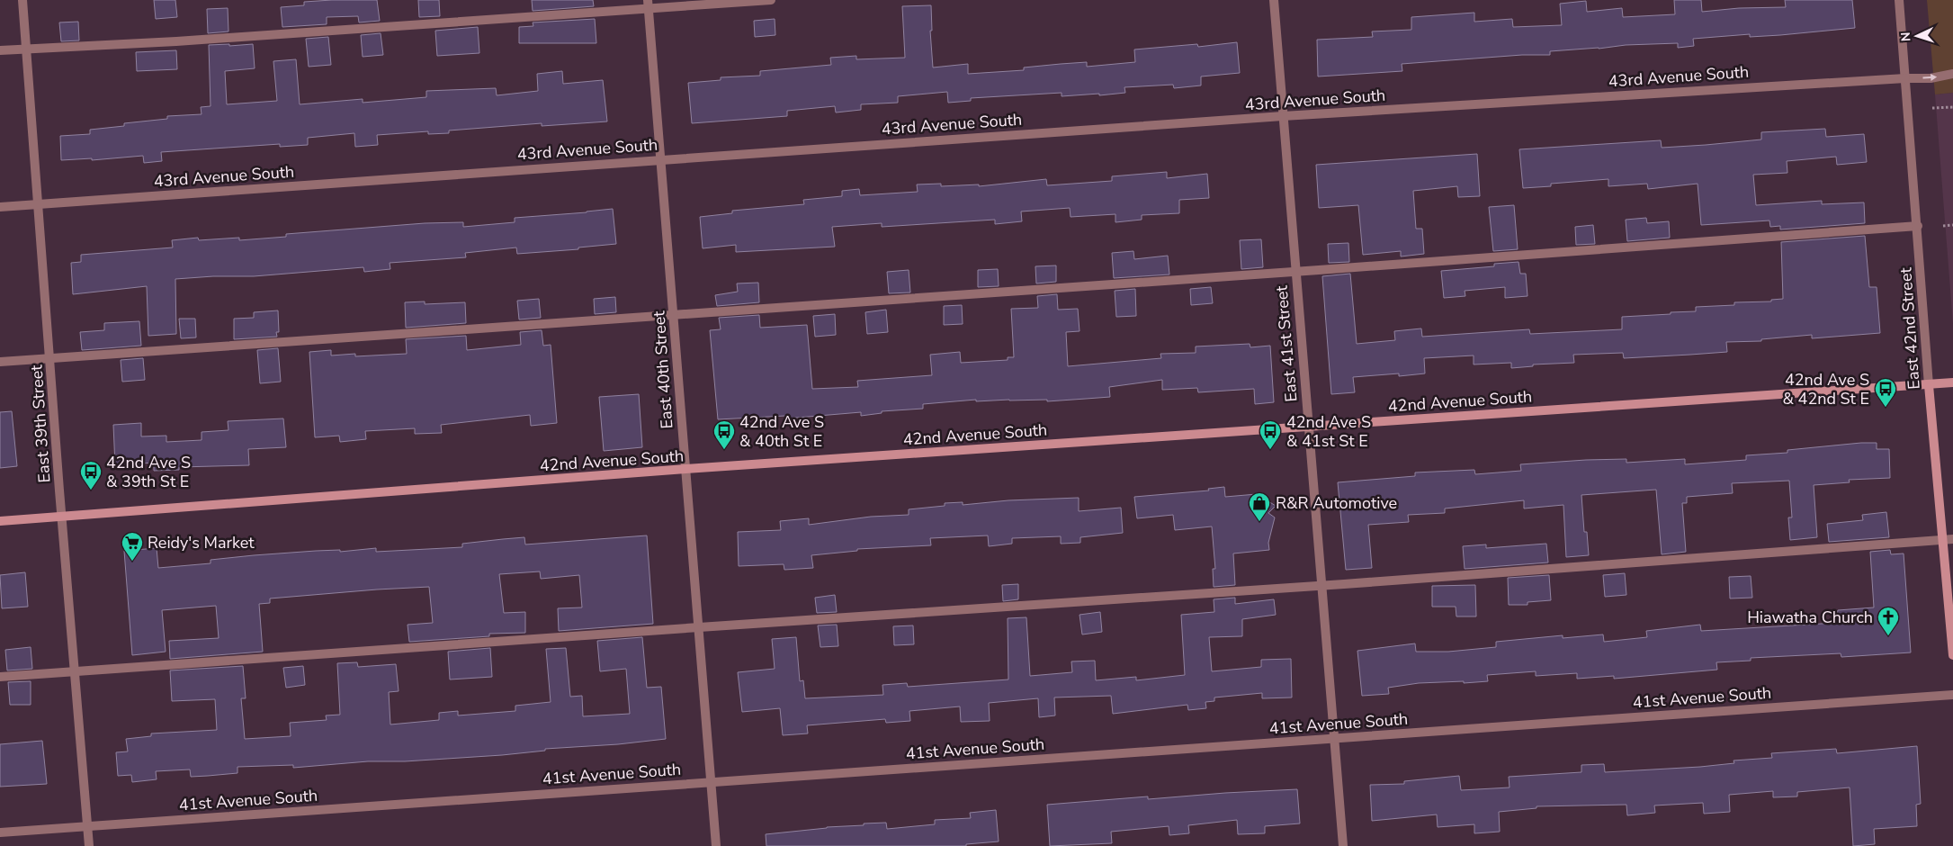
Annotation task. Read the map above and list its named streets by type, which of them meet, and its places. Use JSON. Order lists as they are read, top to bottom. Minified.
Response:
{"streets":{"street":["43rd Avenue South","East 42nd Street","East 41st Street","East 40th Street","42nd Avenue South","East 39th Street","41st Avenue South"]},"crossings":[["43rd Avenue South","East 42nd Street"],["43rd Avenue South","East 41st Street"],["43rd Avenue South","East 40th Street"],["43rd Avenue South","East 39th Street"],["East 42nd Street","42nd Avenue South"],["East 41st Street","42nd Avenue South"],["East 41st Street","41st Avenue South"],["East 40th Street","42nd Avenue South"],["East 40th Street","41st Avenue South"],["42nd Avenue South","East 39th Street"],["East 39th Street","41st Avenue South"]],"places":{"bus stop":["42nd Ave S & 42nd St E","42nd Ave S & 40th St E","42nd Ave S & 41st St E","42nd Ave S & 39th St E"],"shop":["R&R Automotive"],"supermarket":["Reidy's Market"],"church":["Hiawatha Church"]},"north":"left"}
